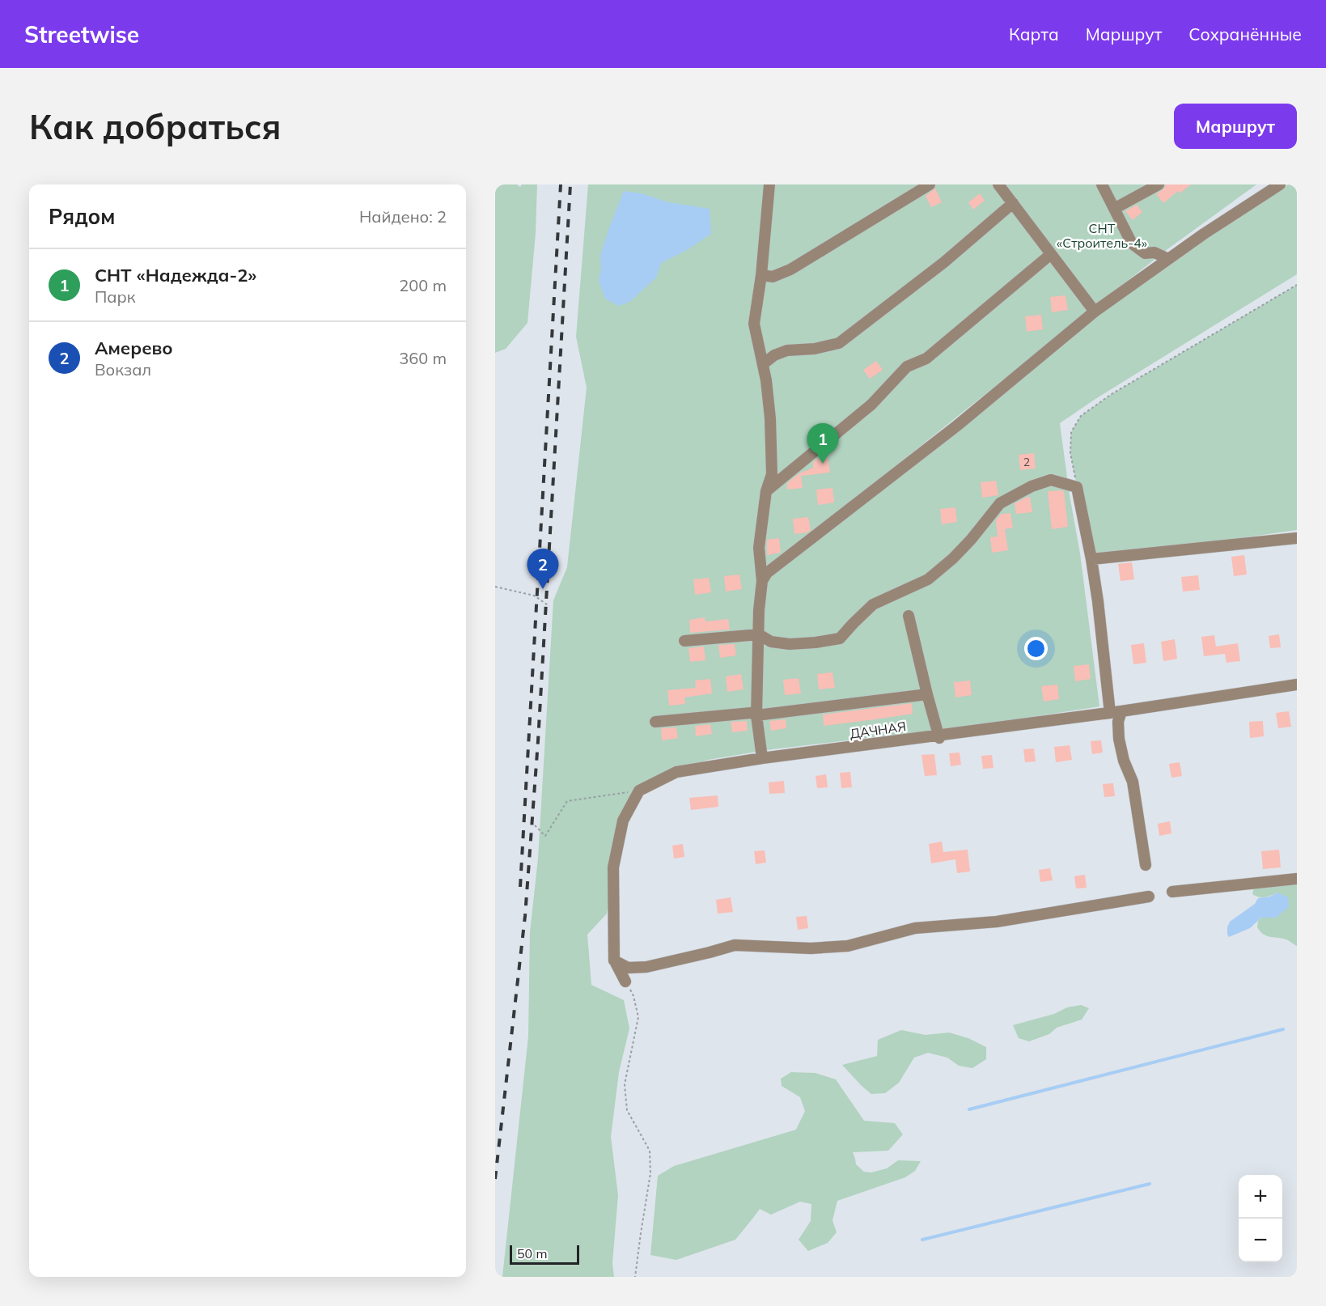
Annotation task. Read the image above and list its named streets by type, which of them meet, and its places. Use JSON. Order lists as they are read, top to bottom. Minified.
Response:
{"streets":{"street":["ДАЧНАЯ"]},"parks":["СНТ «Строитель-4»"],"house_numbers":["2"],"scale_bar":"50 m","page":{"header":"Streetwise","nav":["Карта","Маршрут","Сохранённые"],"buttons":"Маршрут","title":"Как добраться","heading":["Рядом","Найдено: 2"],"list":[{"mark":"1","name":"СНТ «Надежда-2»","note":"Парк","value":"200 m"},{"mark":"2","name":"Амерево","note":"Вокзал","value":"360 m"}],"pins":["1","2"],"map_buttons":["+","−"],"scale":"50 m"}}
